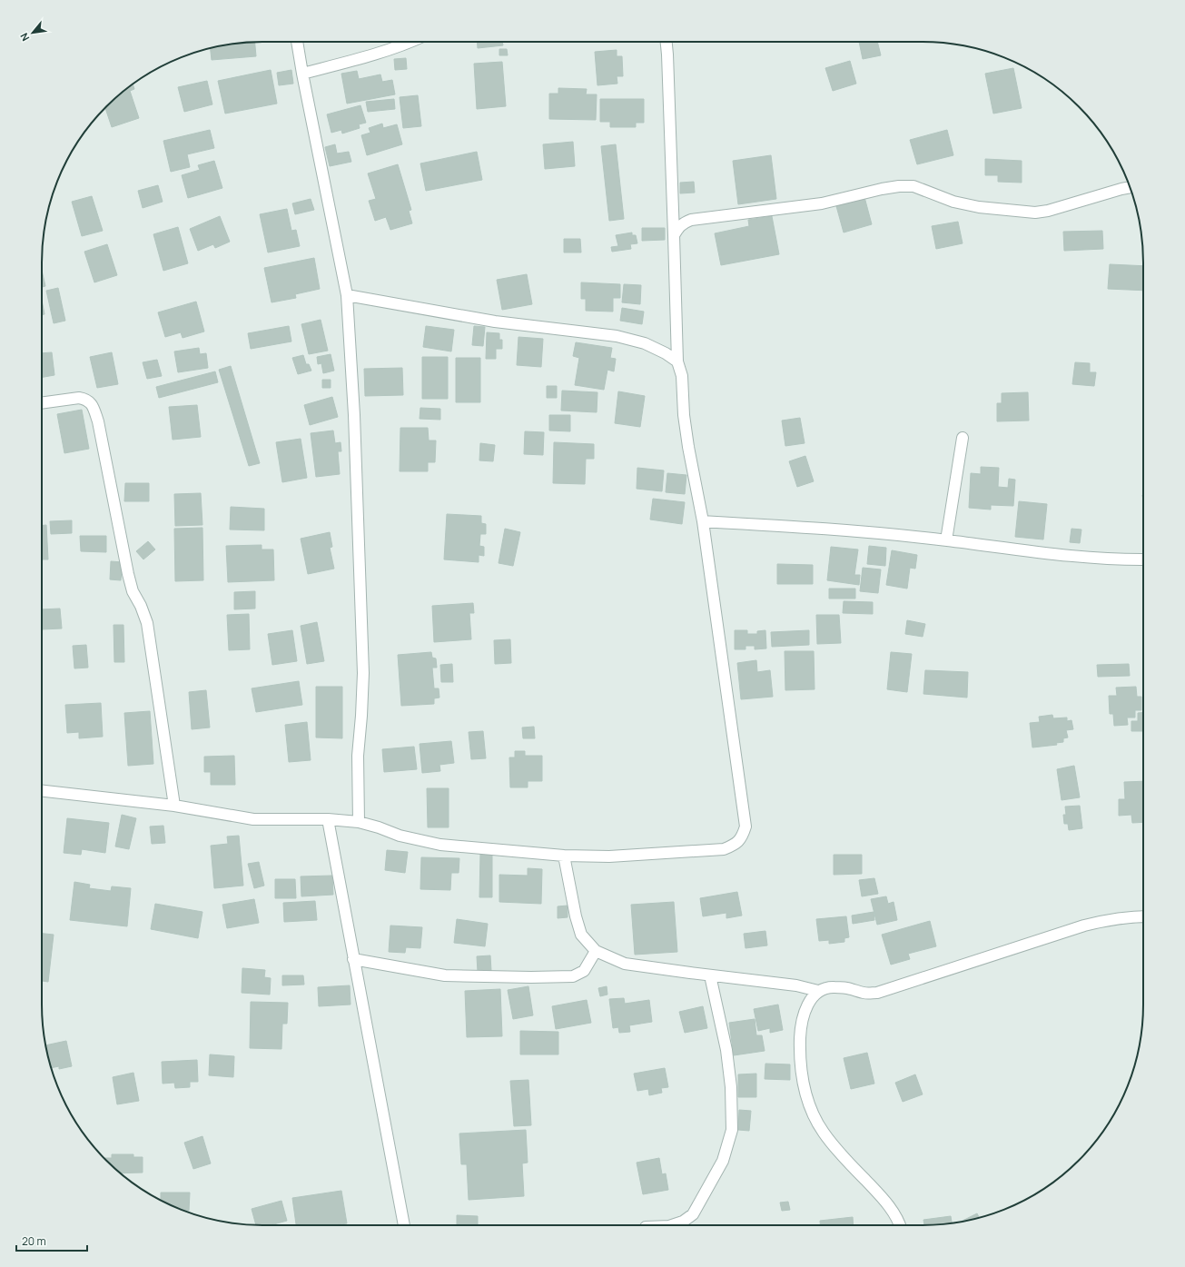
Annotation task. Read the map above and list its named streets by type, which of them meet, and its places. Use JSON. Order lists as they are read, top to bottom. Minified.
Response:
{"scale_bar":"20 m","north":"bottom left"}
